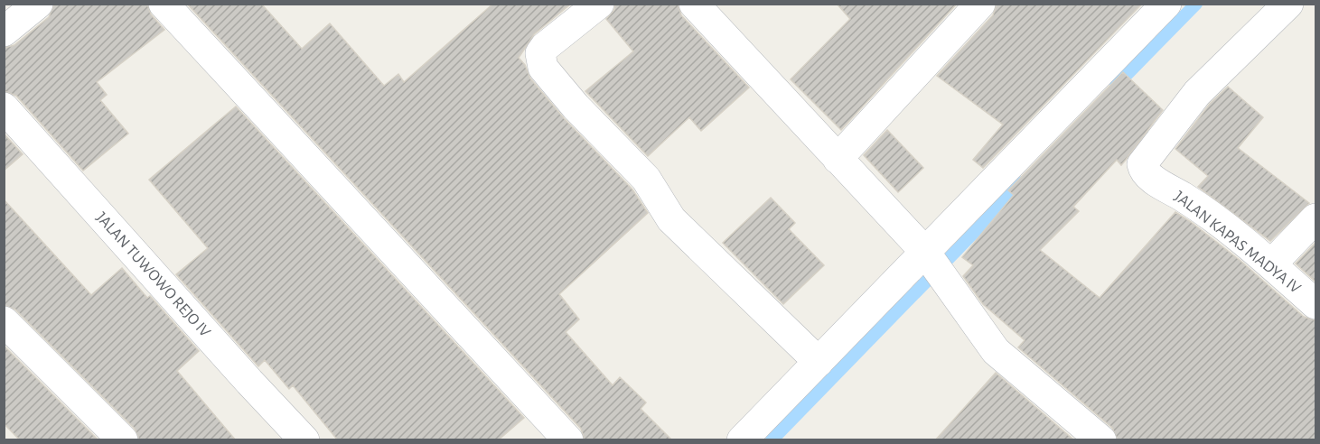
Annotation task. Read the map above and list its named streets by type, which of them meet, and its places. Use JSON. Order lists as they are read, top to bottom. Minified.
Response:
{"streets":{"street":["JALAN KAPAS MADYA IV","JALAN TUWOWO REJO IV"]}}
